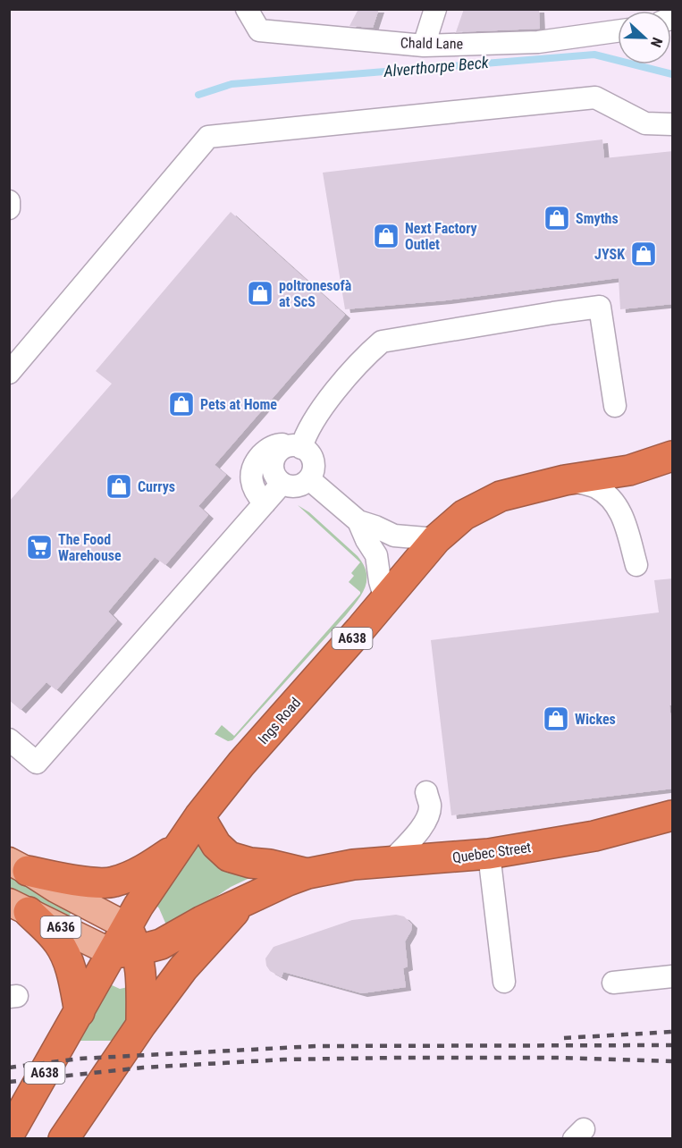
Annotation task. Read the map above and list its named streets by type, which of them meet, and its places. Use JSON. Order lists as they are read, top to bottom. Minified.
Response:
{"streets":{"highway":["A638","Ings Road","Quebec Street"],"main road":["A636"],"street":["Chald Lane"]},"crossings":[["Ings Road","Quebec Street"],["Ings Road","A636"]],"water":["Alverthorpe Beck"],"places":{"shop":["Smyths","Next Factory Outlet","JYSK","poltronesofà at ScS","Pets at Home","Currys","Wickes"],"supermarket":["The Food Warehouse"]},"north":"right"}
